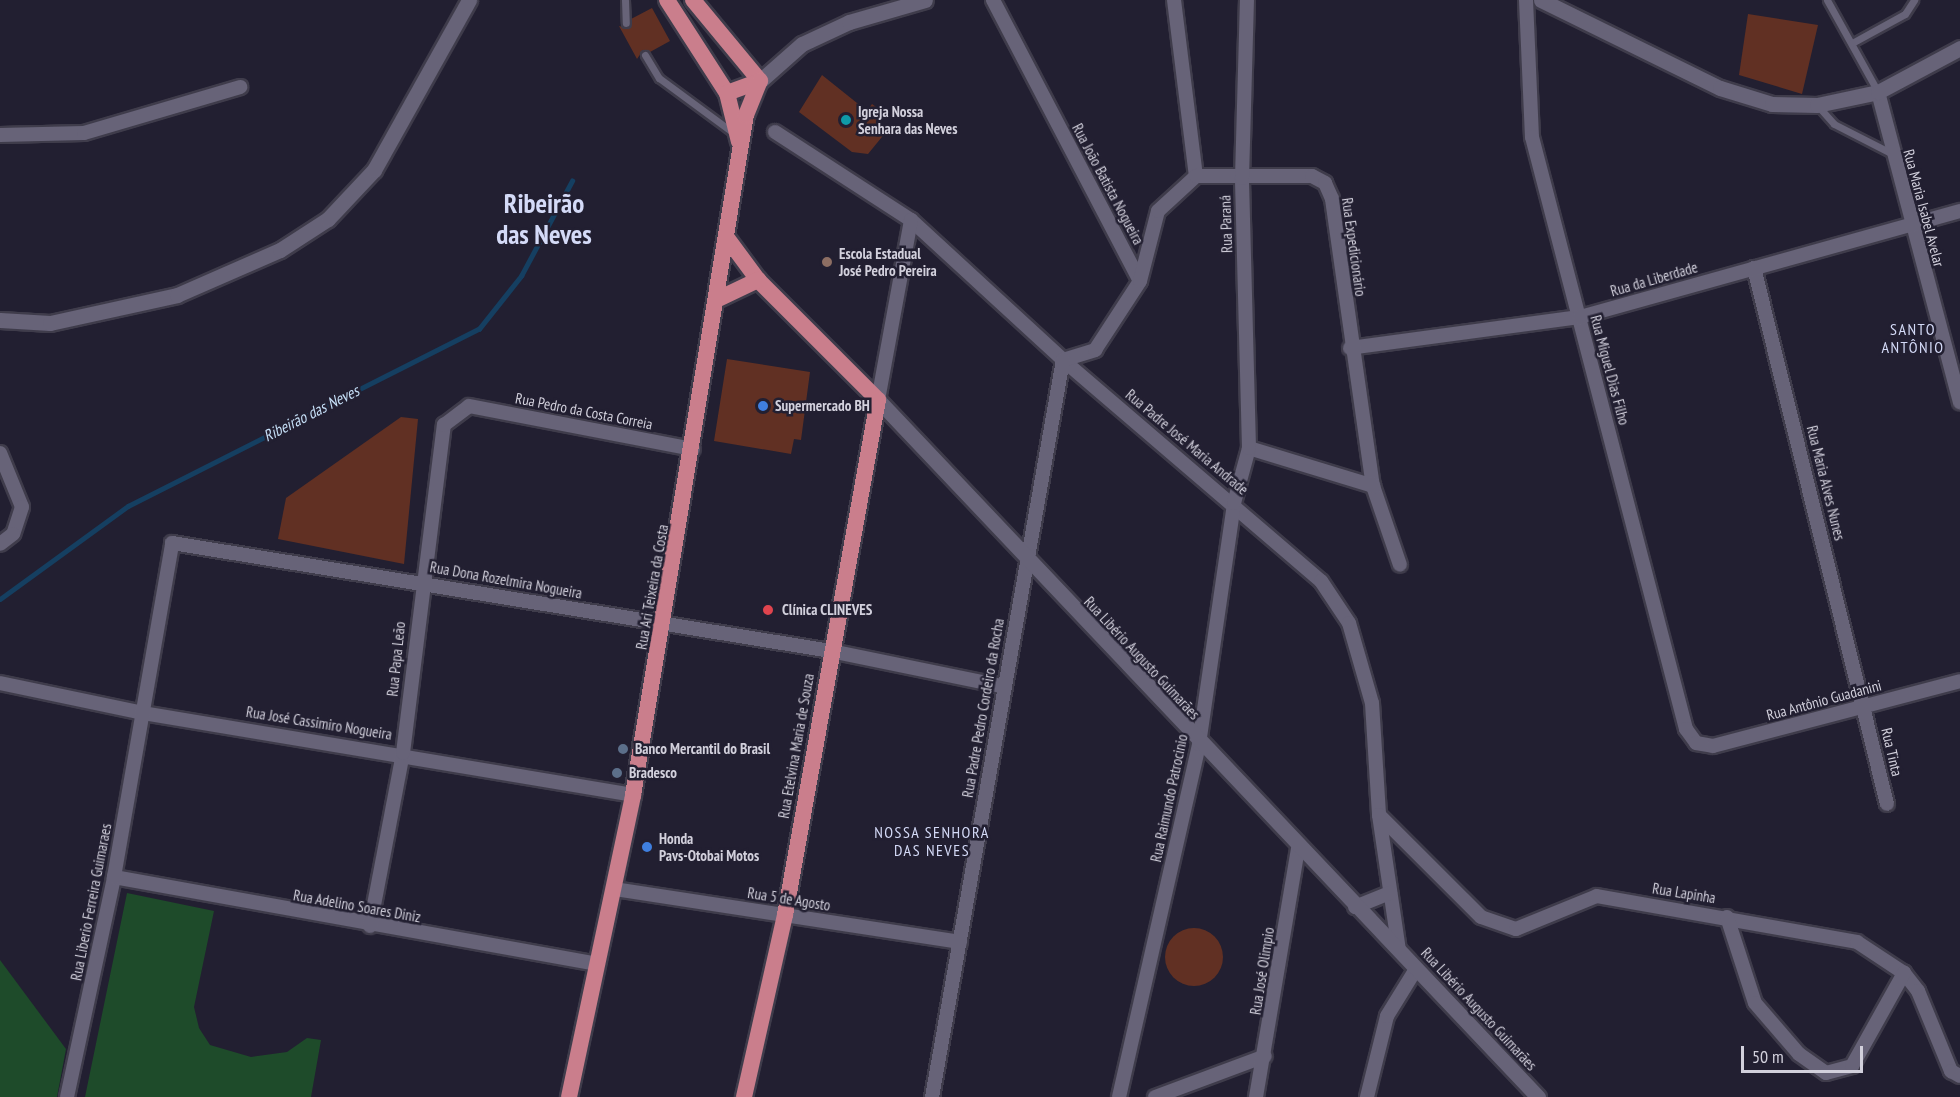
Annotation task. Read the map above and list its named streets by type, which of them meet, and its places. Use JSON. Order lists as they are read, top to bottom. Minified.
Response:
{"streets":{"highway":["Rua Ari Teixeira da Costa","Rua Libério Augusto Guimarães","Rua Etelvina Maria de Souza"],"street":["Rua João Batista Nogueira","Rua Maria Isabel Avelar","Rua Paraná","Rua Expedicionário","Rua da Liberdade","Rua Miguel Dias Filho","Rua Pedro da Costa Correia","Rua Padre José Maria Andrade","Rua Maria Alves Nunes","Rua Dona Rozelmira Nogueira","Rua Papa Leão","Rua Antônio Guadanini","Rua Padre Pedro Cordeiro da Rocha","Rua José Cassimiro Nogueira","Rua Tinta","Rua Raimundo Patrocinio","Rua Lapinha","Rua 5 de Agosto","Rua Liberio Ferreira Guimaraes","Rua Adelino Soares Diniz","Rua José Olimpio"]},"crossings":[["Rua Maria Isabel Avelar","Rua da Liberdade"],["Rua Paraná","Rua Expedicionário"],["Rua Paraná","Rua Padre José Maria Andrade"],["Rua Paraná","Rua Raimundo Patrocinio"],["Rua Expedicionário","Rua da Liberdade"],["Rua da Liberdade","Rua Miguel Dias Filho"],["Rua da Liberdade","Rua Maria Alves Nunes"],["Rua Miguel Dias Filho","Rua Antônio Guadanini"],["Rua Pedro da Costa Correia","Rua Ari Teixeira da Costa"],["Rua Pedro da Costa Correia","Rua Papa Leão"],["Rua Padre José Maria Andrade","Rua Libério Augusto Guimarães"],["Rua Padre José Maria Andrade","Rua Padre Pedro Cordeiro da Rocha"],["Rua Padre José Maria Andrade","Rua Raimundo Patrocinio"],["Rua Padre José Maria Andrade","Rua Lapinha"],["Rua Maria Alves Nunes","Rua Antônio Guadanini"],["Rua Maria Alves Nunes","Rua Tinta"],["Rua Dona Rozelmira Nogueira","Rua Ari Teixeira da Costa"],["Rua Dona Rozelmira Nogueira","Rua Papa Leão"],["Rua Dona Rozelmira Nogueira","Rua Padre Pedro Cordeiro da Rocha"],["Rua Dona Rozelmira Nogueira","Rua José Cassimiro Nogueira"],["Rua Dona Rozelmira Nogueira","Rua Etelvina Maria de Souza"],["Rua Dona Rozelmira Nogueira","Rua Liberio Ferreira Guimaraes"],["Rua Ari Teixeira da Costa","Rua Libério Augusto Guimarães"],["Rua Ari Teixeira da Costa","Rua José Cassimiro Nogueira"],["Rua Ari Teixeira da Costa","Rua 5 de Agosto"],["Rua Ari Teixeira da Costa","Rua Adelino Soares Diniz"],["Rua Libério Augusto Guimarães","Rua Padre Pedro Cordeiro da Rocha"],["Rua Libério Augusto Guimarães","Rua Etelvina Maria de Souza"],["Rua Libério Augusto Guimarães","Rua Raimundo Patrocinio"],["Rua Libério Augusto Guimarães","Rua José Olimpio"],["Rua Papa Leão","Rua José Cassimiro Nogueira"],["Rua Papa Leão","Rua Adelino Soares Diniz"],["Rua Antônio Guadanini","Rua Tinta"],["Rua Padre Pedro Cordeiro da Rocha","Rua 5 de Agosto"],["Rua José Cassimiro Nogueira","Rua Liberio Ferreira Guimaraes"],["Rua Etelvina Maria de Souza","Rua 5 de Agosto"],["Rua Liberio Ferreira Guimaraes","Rua Adelino Soares Diniz"]],"districts":["Ribeirão das Neves","SANTO ANTÔNIO","NOSSA SENHORA DAS NEVES"],"water":["Ribeirão das Neves"],"places":["Igreja Nossa Senhara das Neves","Escola Estadual José Pedro Pereira","Supermercado BH","Clínica CLINEVES","Banco Mercantil do Brasil","Bradesco","Honda Pavs-Otobai Motos"],"scale_bar":"50 m"}
